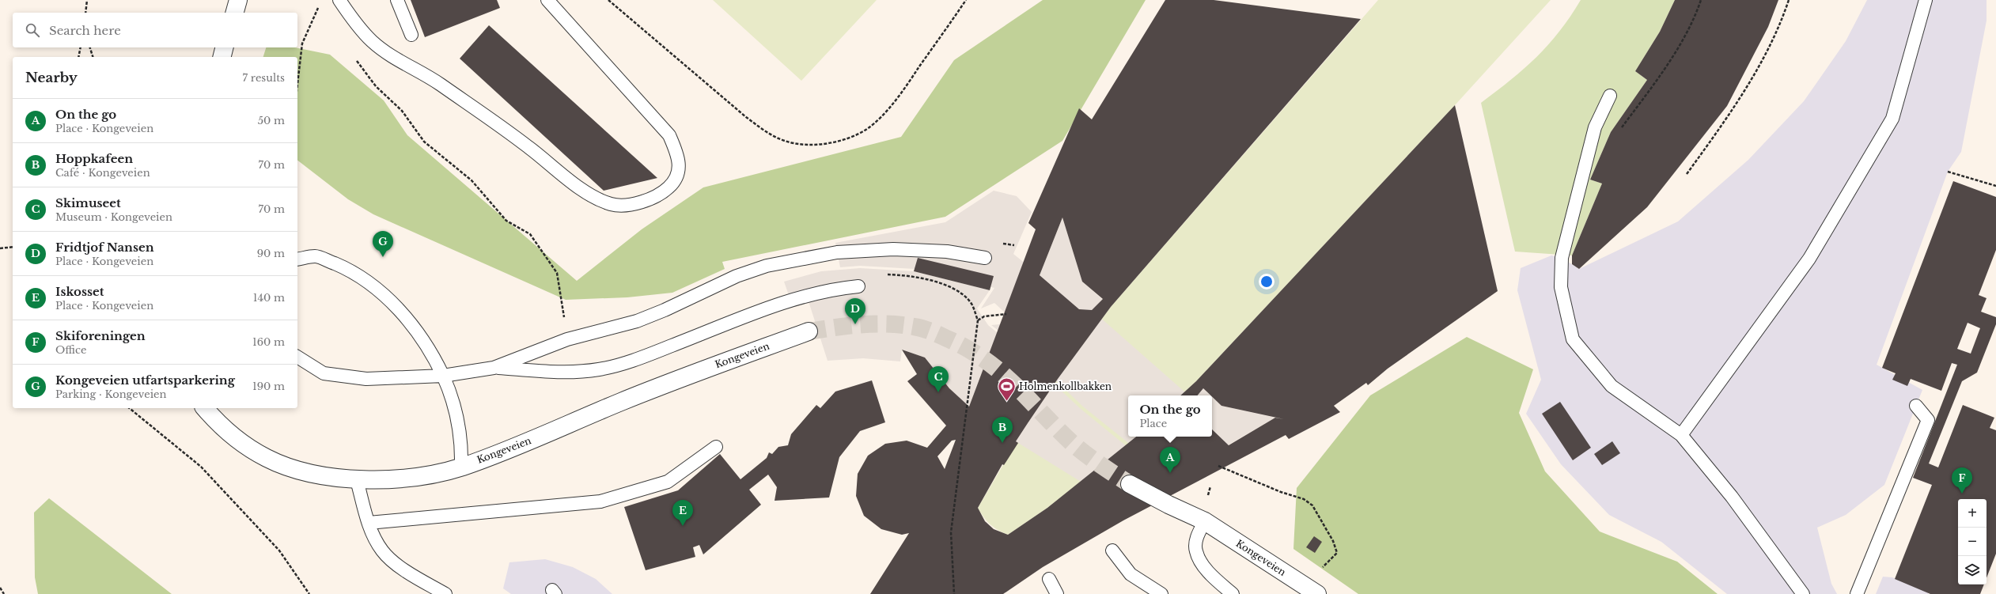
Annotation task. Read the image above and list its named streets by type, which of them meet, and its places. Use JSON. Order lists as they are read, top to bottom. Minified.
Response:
{"streets":{"street":["Kongeveien"]},"places":{"sports":["Holmenkollbakken"]},"page":{"search":"Search here","heading":["Nearby","7 results"],"list":[{"mark":"A","name":"On the go","note":"Place · Kongeveien","value":"50 m"},{"mark":"B","name":"Hoppkafeen","note":"Café · Kongeveien","value":"70 m"},{"mark":"C","name":"Skimuseet","note":"Museum · Kongeveien","value":"70 m"},{"mark":"D","name":"Fridtjof Nansen","note":"Place · Kongeveien","value":"90 m"},{"mark":"E","name":"Iskosset","note":"Place · Kongeveien","value":"140 m"},{"mark":"F","name":"Skiforeningen","note":"Office","value":"160 m"},{"mark":"G","name":"Kongeveien utfartsparkering","note":"Parking · Kongeveien","value":"190 m"}],"pins":["G","D","C","B","A","F","E"],"popup":["On the go","Place"],"map_buttons":["+","−"]}}
